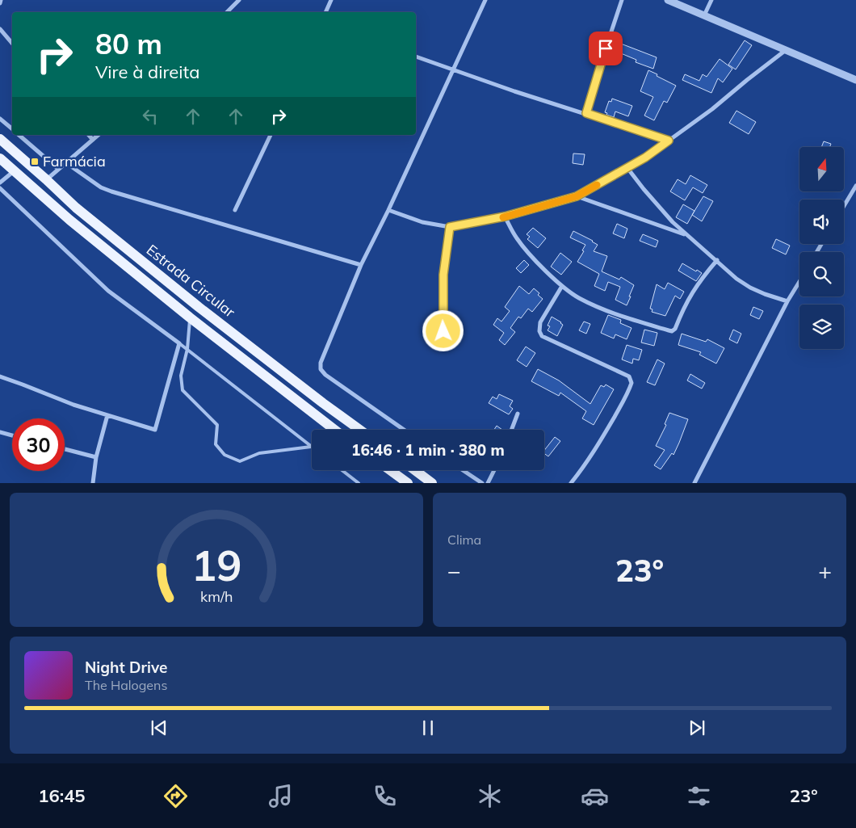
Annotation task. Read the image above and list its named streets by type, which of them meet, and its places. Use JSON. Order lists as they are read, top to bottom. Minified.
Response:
{"streets":{"main road":["Estrada Circular"]},"places":{"transit":["Farmácia"]},"north":"top","page":{"turn":["80 m","Vire à direita"],"limit":"30","trip":"16:46 · 1 min · 380 m","tile":"Clima","heat":["−","23°","+"],"song":["Night Drive","The Halogens"],"tabs":["16:45","23°"],"gauge":["19","km/h"]}}
